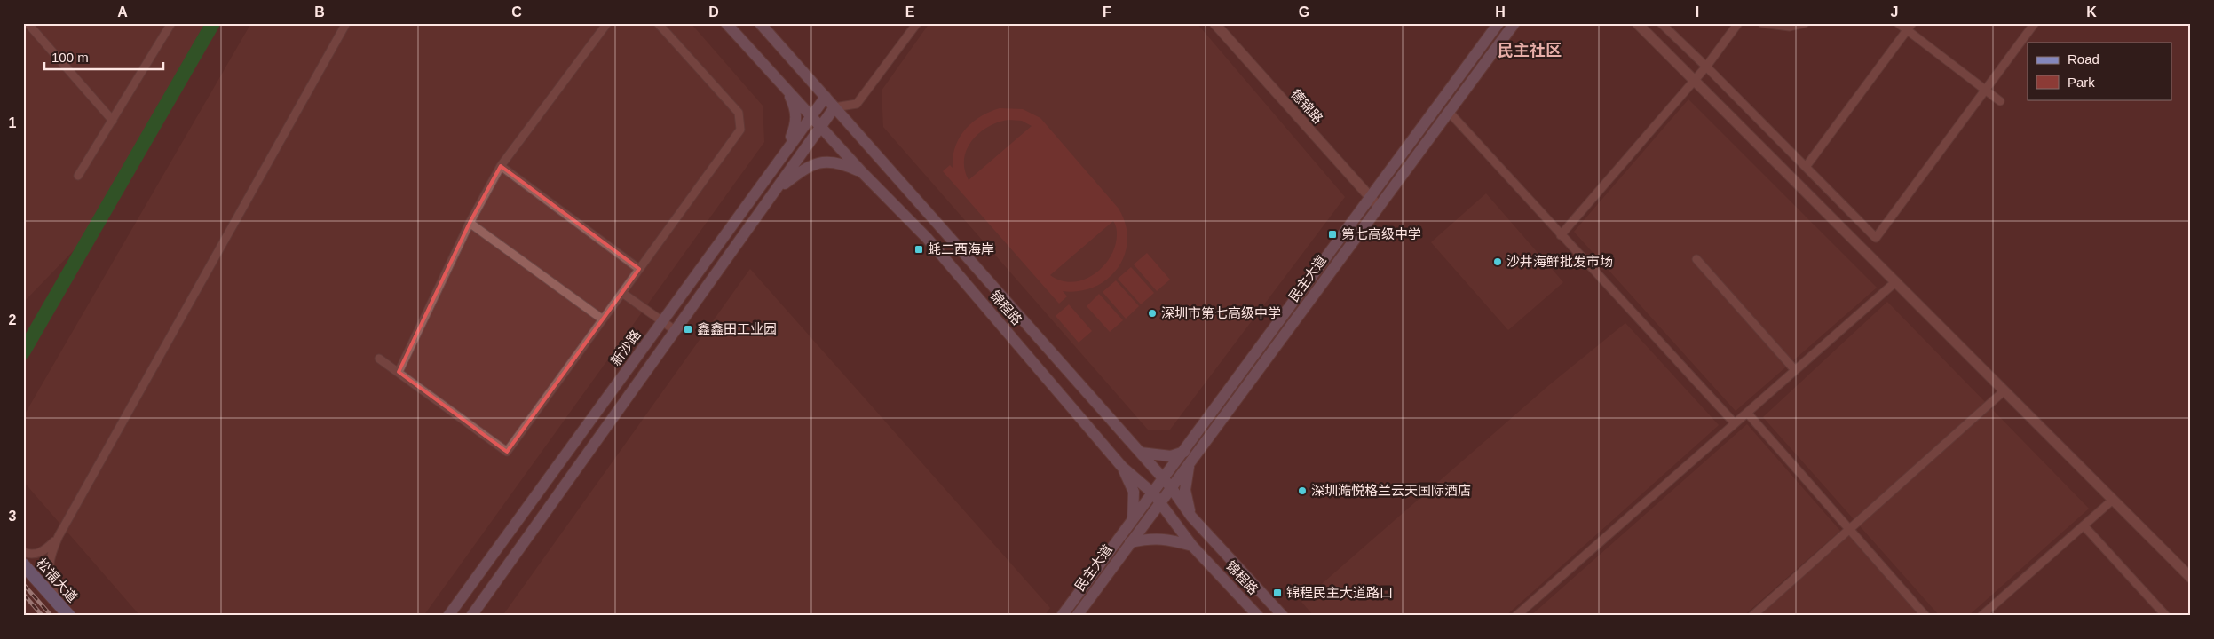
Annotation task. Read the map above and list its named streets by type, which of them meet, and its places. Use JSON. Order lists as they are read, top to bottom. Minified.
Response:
{"streets":{"main road":["民主大道","锦程路","新沙路","松福大道"],"street":["德锦路"]},"crossings":[["德锦路","民主大道"],["民主大道","锦程路"],["锦程路","新沙路"]],"districts":["民主社区"],"places":{"transit":["第七高级中学","蚝二西海岸","鑫鑫田工业园","锦程民主大道路口"],"other":["沙井海鲜批发市场","深圳市第七高级中学","深圳澔悦格兰云天国际酒店"]},"legend":["Road","Park"],"scale_bar":"100 m","grid":{"columns":["A","B","C","D","E","F","G","H","I","J","K"],"rows":["1","2","3"]}}
